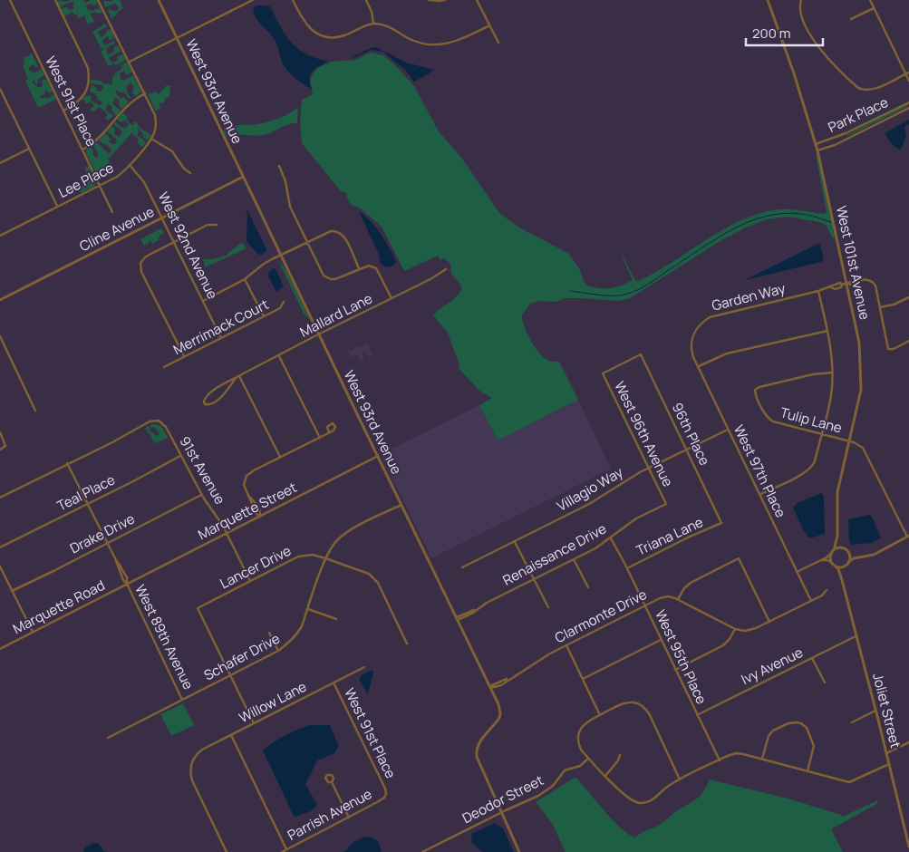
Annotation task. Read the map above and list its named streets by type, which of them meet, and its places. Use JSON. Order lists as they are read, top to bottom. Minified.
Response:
{"streets":{"street":["West 93rd Avenue","West 91st Place","Park Place","Lee Place","Cline Avenue","West 92nd Avenue","West 101st Avenue","Garden Way","Mallard Lane","Merrimack Court","Tulip Lane","West 96th Avenue","96th Place","91st Avenue","West 97th Place","Villagio Way","Teal Place","Marquette Street","Drake Drive","Triana Lane","Renaissance Drive","Lancer Drive","Marquette Road","Clarmonte Drive","West 89th Avenue","Schafer Drive","West 95th Place","Ivy Avenue","Willow Lane","Joliet Street","Deodor Street","Parrish Avenue"]},"crossings":[["West 93rd Avenue","Cline Avenue"],["West 93rd Avenue","Mallard Lane"],["West 93rd Avenue","Marquette Street"],["West 93rd Avenue","Renaissance Drive"],["West 93rd Avenue","Clarmonte Drive"],["West 93rd Avenue","Schafer Drive"],["West 93rd Avenue","Deodor Street"],["West 91st Place","Lee Place"],["West 91st Place","Willow Lane"],["West 91st Place","Parrish Avenue"],["Park Place","West 101st Avenue"],["Lee Place","West 92nd Avenue"],["Cline Avenue","West 92nd Avenue"],["West 92nd Avenue","Merrimack Court"],["West 101st Avenue","Garden Way"],["West 101st Avenue","Tulip Lane"],["West 101st Avenue","Joliet Street"],["Garden Way","West 97th Place"],["West 96th Avenue","96th Place"],["West 96th Avenue","Villagio Way"],["West 96th Avenue","Renaissance Drive"],["96th Place","Villagio Way"],["96th Place","Triana Lane"],["91st Avenue","Teal Place"],["91st Avenue","Marquette Street"],["91st Avenue","Drake Drive"],["91st Avenue","Lancer Drive"],["91st Avenue","West 89th Avenue"],["West 97th Place","Villagio Way"],["Teal Place","West 89th Avenue"],["Marquette Street","Marquette Road"],["Marquette Street","West 89th Avenue"],["Drake Drive","West 89th Avenue"],["Triana Lane","West 95th Place"],["Renaissance Drive","West 95th Place"],["Lancer Drive","Schafer Drive"],["Marquette Road","West 89th Avenue"],["Clarmonte Drive","West 95th Place"],["West 89th Avenue","Schafer Drive"],["West 95th Place","Ivy Avenue"],["Ivy Avenue","Joliet Street"]],"scale_bar":"200 m"}
